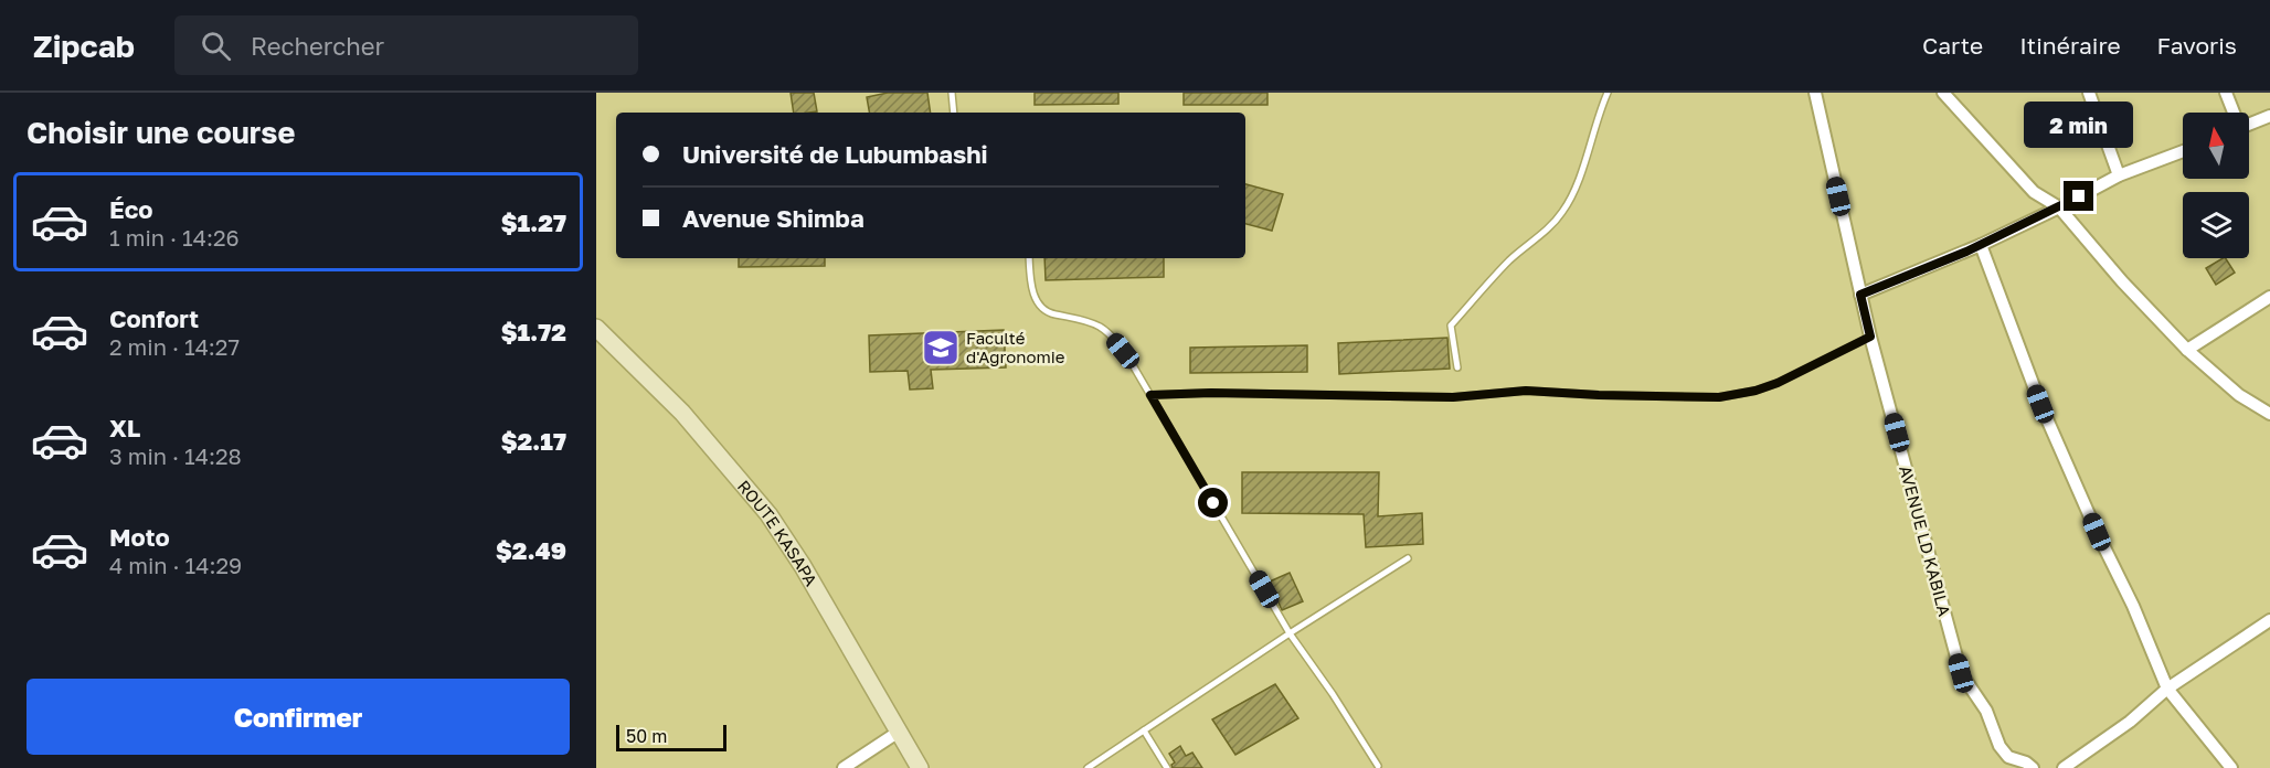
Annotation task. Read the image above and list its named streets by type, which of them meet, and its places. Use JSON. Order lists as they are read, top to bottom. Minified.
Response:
{"streets":{"main road":["ROUTE KASAPA"],"street":["AVENUE LD KABILA"]},"places":{"school or university":["Faculté d'Agronomie"]},"scale_bar":"50 m","north":"top","page":{"header":"Zipcab","search":"Rechercher","nav":["Carte","Itinéraire","Favoris"],"heading":"Choisir une course","bubble":"2 min","banner":["Université de Lubumbashi","Avenue Shimba"],"list":[{"name":"Éco","note":"1 min · 14:26","value":"$1.27"},{"name":"Confort","note":"2 min · 14:27","value":"$1.72"},{"name":"XL","note":"3 min · 14:28","value":"$2.17"},{"name":"Moto","note":"4 min · 14:29","value":"$2.49"}],"buttons":"Confirmer","scale":"50 m"}}
